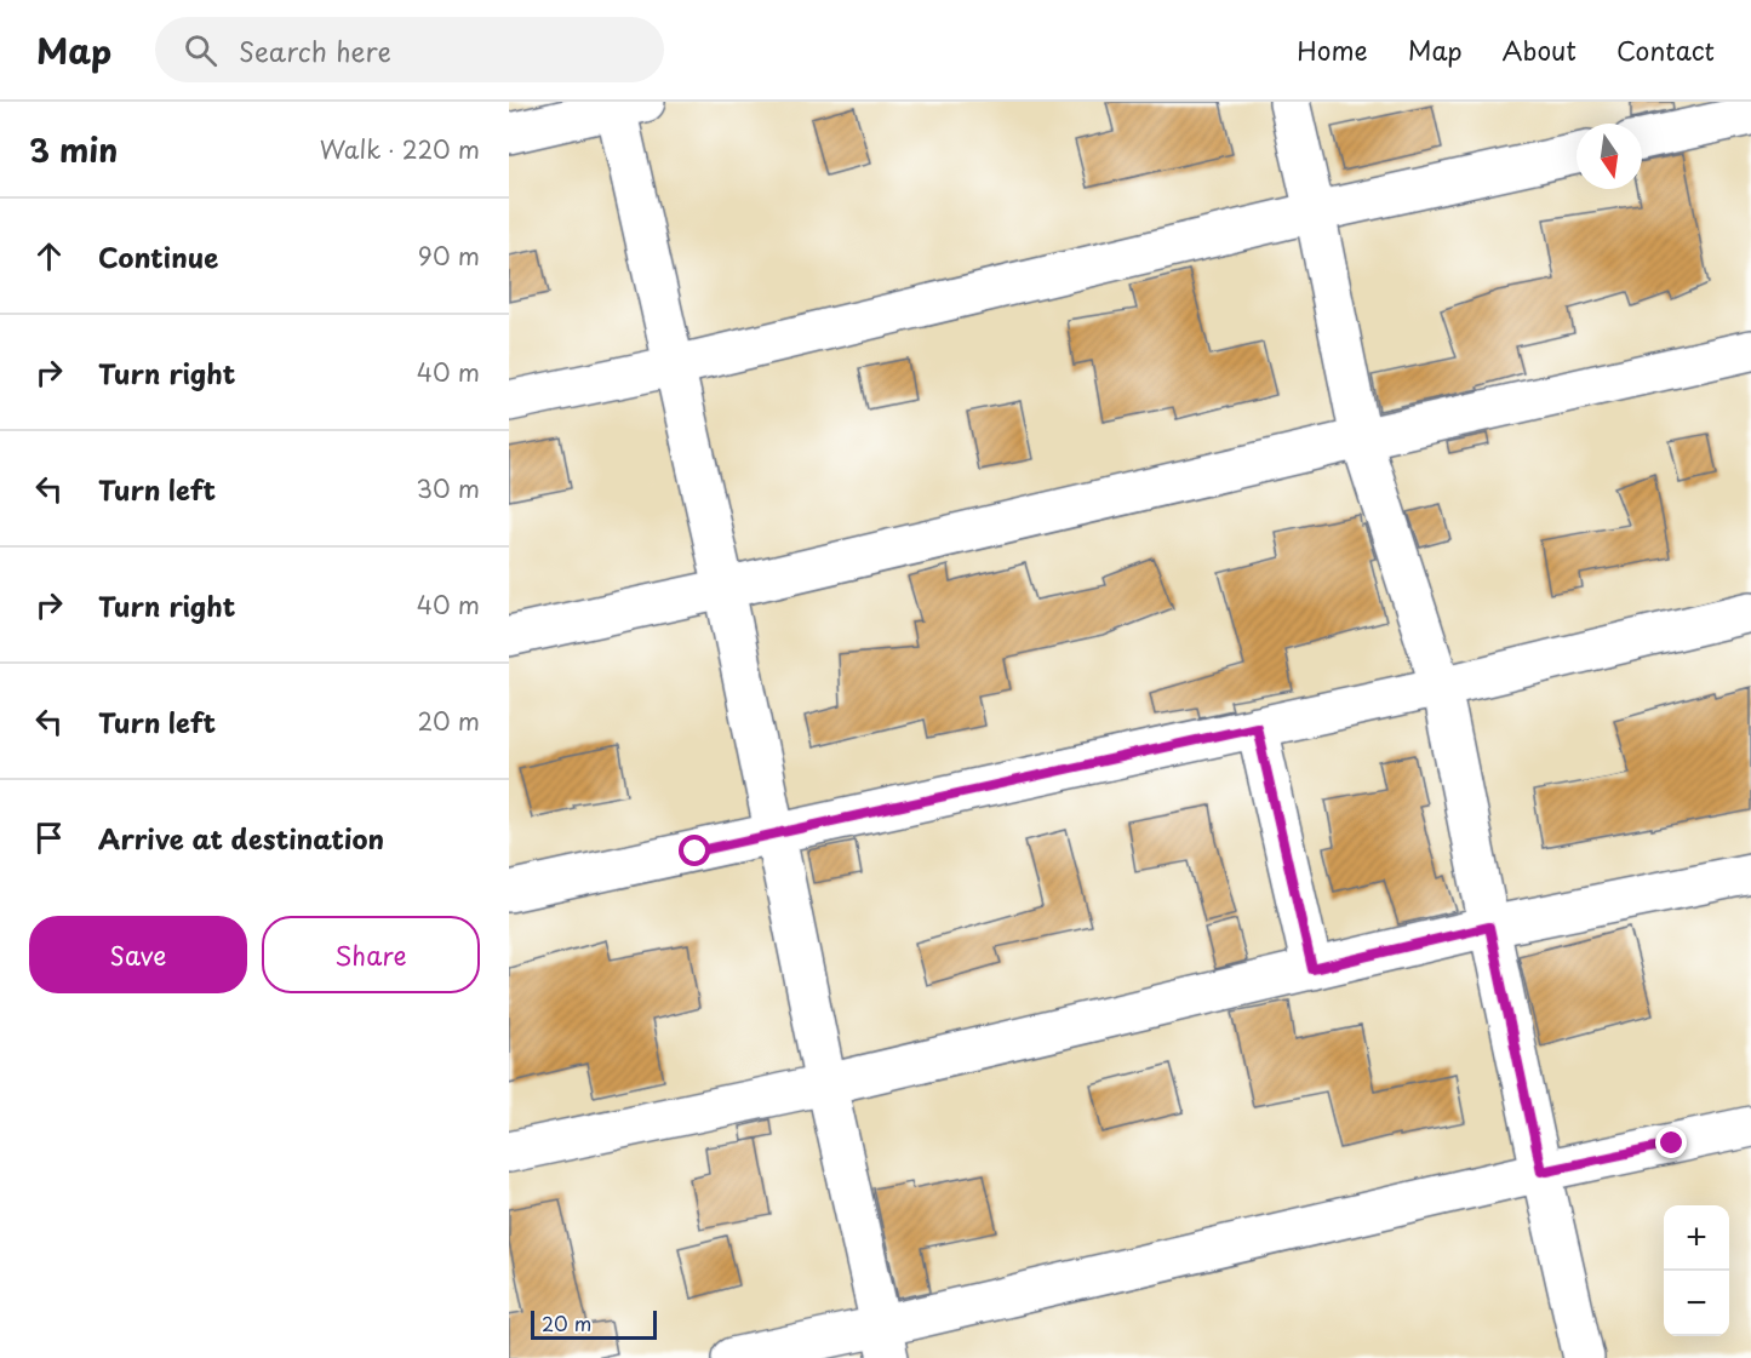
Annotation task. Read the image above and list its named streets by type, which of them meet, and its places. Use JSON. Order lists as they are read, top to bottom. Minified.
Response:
{"scale_bar":"20 m","north":"bottom","page":{"header":"Map","search":"Search here","nav":["Home","Map","About","Contact"],"heading":["3 min","Walk · 220 m"],"list":[["Continue","90 m"],["Turn right","40 m"],["Turn left","30 m"],["Turn right","40 m"],["Turn left","20 m"],"Arrive at destination"],"buttons":["Save","Share"],"map_buttons":["+","−"],"scale":"20 m"}}
